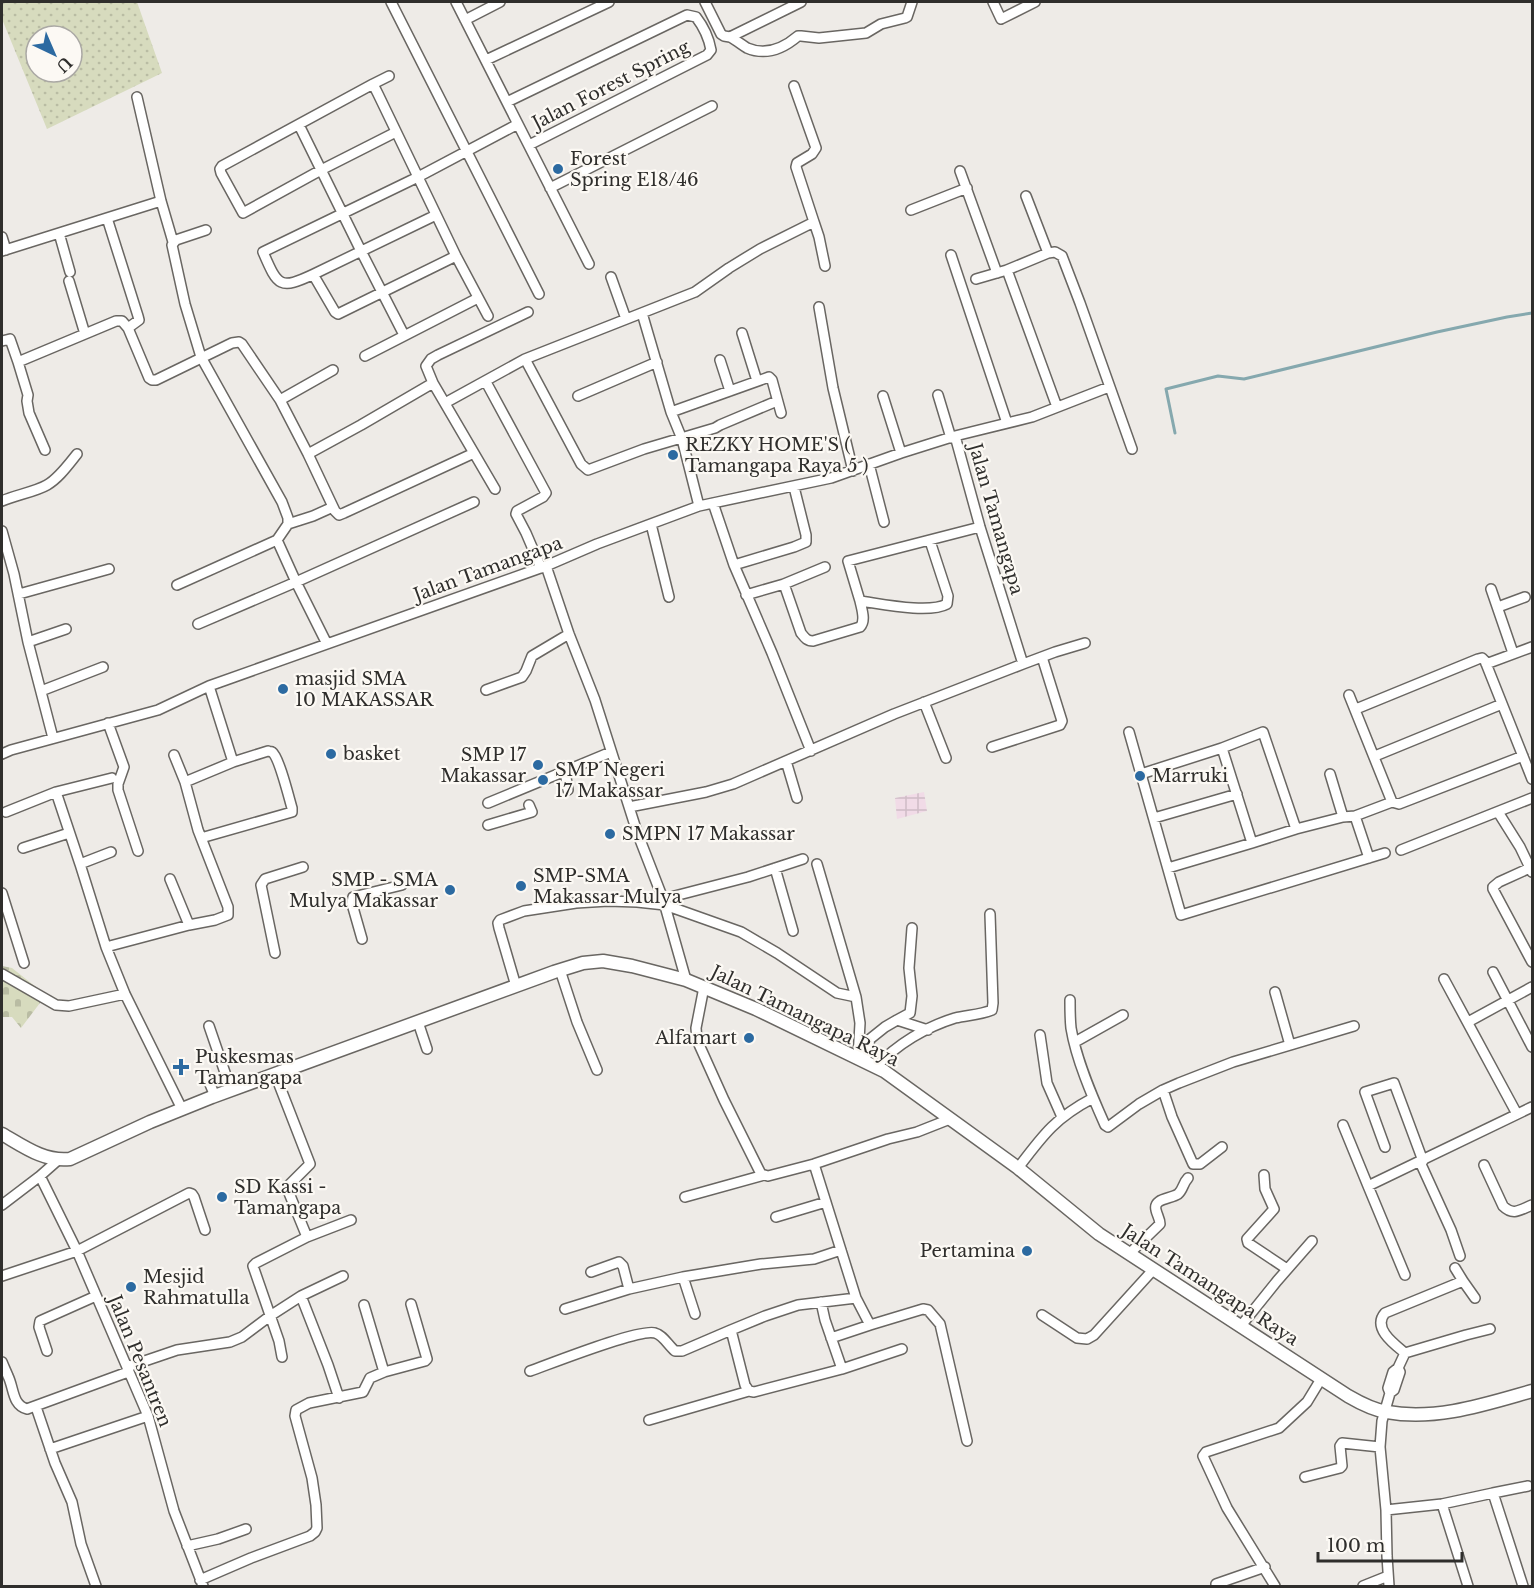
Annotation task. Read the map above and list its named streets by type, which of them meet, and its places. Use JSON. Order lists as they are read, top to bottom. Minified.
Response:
{"streets":{"main road":["Jalan Tamangapa Raya"],"street":["Jalan Forest Spring","Jalan Tamangapa","Jalan Pesantren"]},"places":{"other":["Forest Spring E18/46","REZKY HOME'S ( Tamangapa Raya 5 )","masjid SMA 10 MAKASSAR","basket","SMP 17 Makassar","Marruki","SMP Negeri 17 Makassar","SMPN 17 Makassar","SMP-SMA Makassar Mulya","SMP - SMA Mulya Makassar","Alfamart","SD Kassi - Tamangapa","Pertamina","Mesjid Rahmatulla"],"health":["Puskesmas Tamangapa"]},"scale_bar":"100 m","north":"bottom right"}
